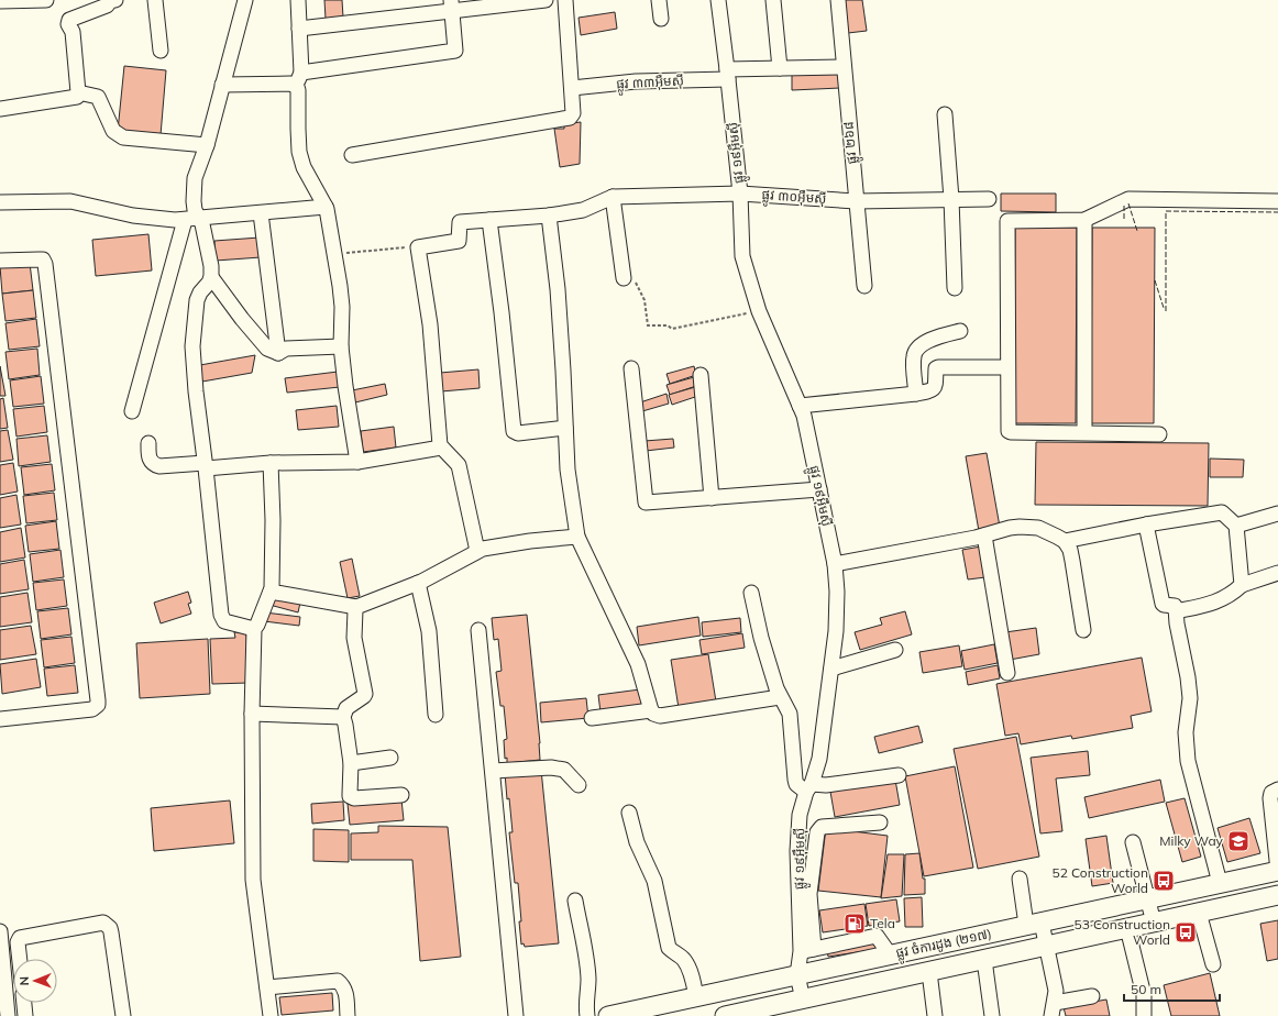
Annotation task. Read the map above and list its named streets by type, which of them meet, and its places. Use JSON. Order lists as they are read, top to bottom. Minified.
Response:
{"streets":{"main road":["ផ្លូវ ចំការដូង (២១៧)"],"street":["ផ្លូវ ៣៣អ៊ឹមស៊ី","ផ្លូវ ២៦៨","ផ្លូវ ១៩អ៊ឹមស៊ី","ផ្លូវ ៣០អ៊ឹមស៊ី"]},"crossings":[["ផ្លូវ ៣៣អ៊ឹមស៊ី","ផ្លូវ ២៦៨"],["ផ្លូវ ៣៣អ៊ឹមស៊ី","ផ្លូវ ១៩អ៊ឹមស៊ី"],["ផ្លូវ ២៦៨","ផ្លូវ ៣០អ៊ឹមស៊ី"],["ផ្លូវ ១៩អ៊ឹមស៊ី","ផ្លូវ ៣០អ៊ឹមស៊ី"],["ផ្លូវ ១៩អ៊ឹមស៊ី","ផ្លូវ ចំការដូង (២១៧)"]],"places":{"school or university":["Milky Way"],"bus stop":["52 Construction World","53 Construction World"],"fuel station":["Tela"]},"scale_bar":"50 m","north":"left"}
